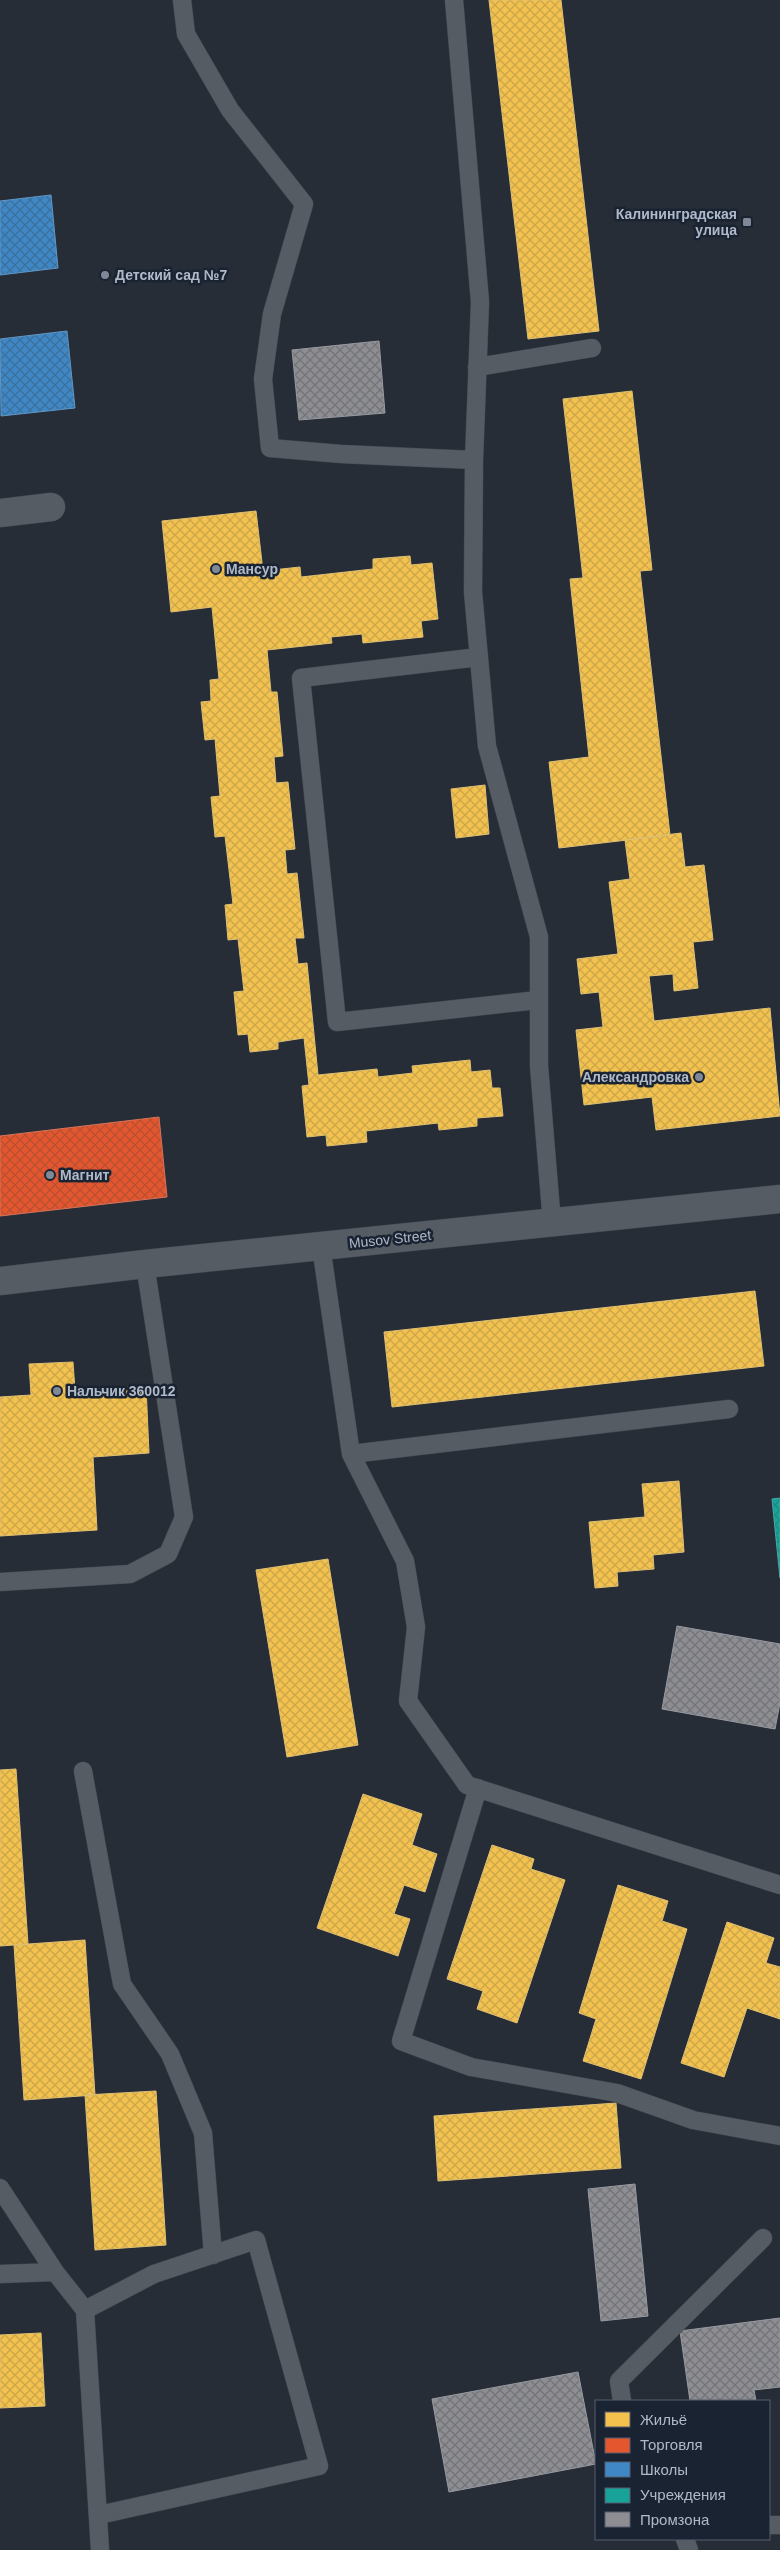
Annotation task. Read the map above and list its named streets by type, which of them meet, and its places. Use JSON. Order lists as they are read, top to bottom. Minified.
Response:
{"streets":{"street":["Musov Street"]},"places":{"transit":["Калининградская улица"],"other":["Детский сад №7","Мансур","Александровка","Магнит","Нальчик 360012"]},"legend":["Жильё","Торговля","Школы","Учреждения","Промзона"]}
